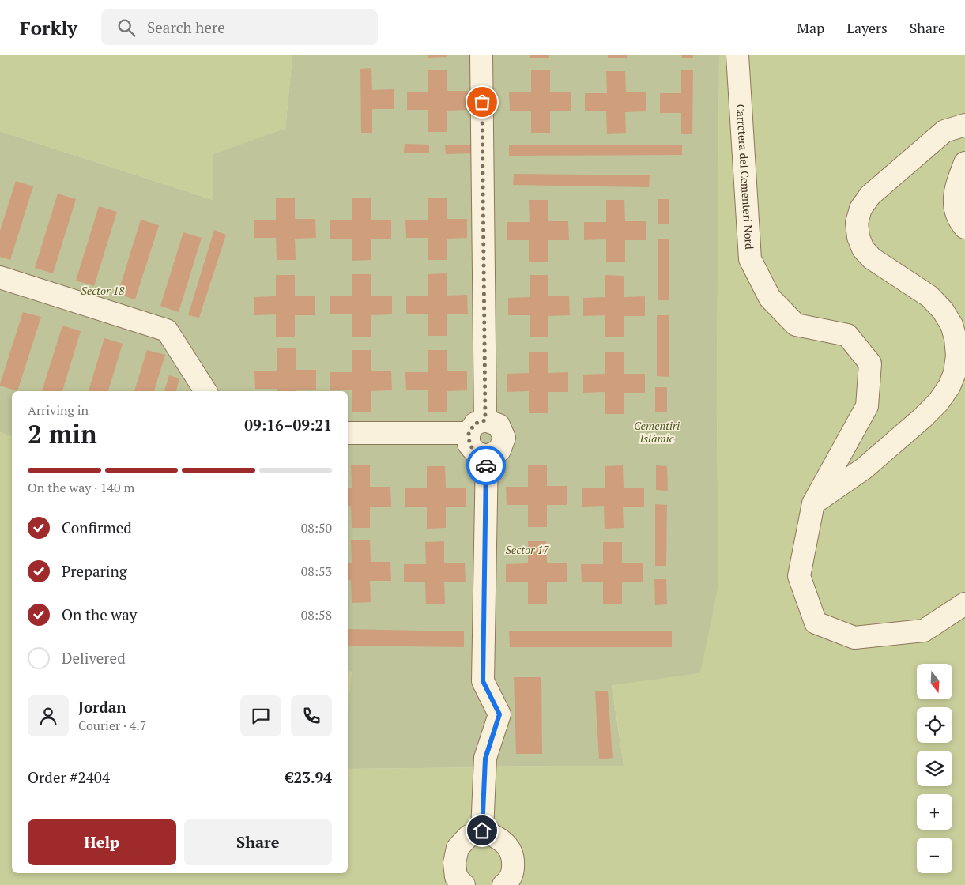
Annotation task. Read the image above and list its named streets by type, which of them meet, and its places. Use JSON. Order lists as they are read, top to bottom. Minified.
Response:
{"streets":{"street":["Carretera del Cementeri Nord"]},"parks":["Sector 18","Cementiri Islàmic","Sector 17"],"north":"bottom","page":{"header":"Forkly","search":"Search here","nav":["Map","Layers","Share"],"heading":["2 min","Arriving in","09:16–09:21"],"panel":["Jordan","Courier · 4.7","Order #2404","€23.94"],"bar":"On the way · 140 m","list":[["Confirmed","08:50"],["Preparing","08:53"],["On the way","08:58"],"Delivered"],"map_buttons":["+","−"],"buttons":["Help","Share"]}}
